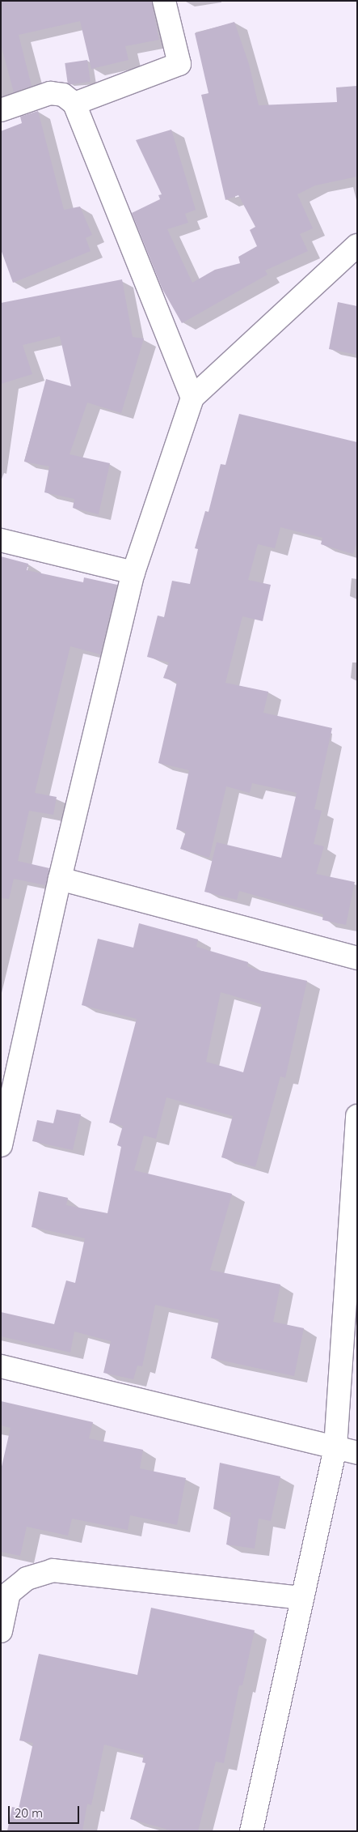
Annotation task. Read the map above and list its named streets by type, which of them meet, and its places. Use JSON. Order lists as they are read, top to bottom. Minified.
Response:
{"scale_bar":"20 m"}
